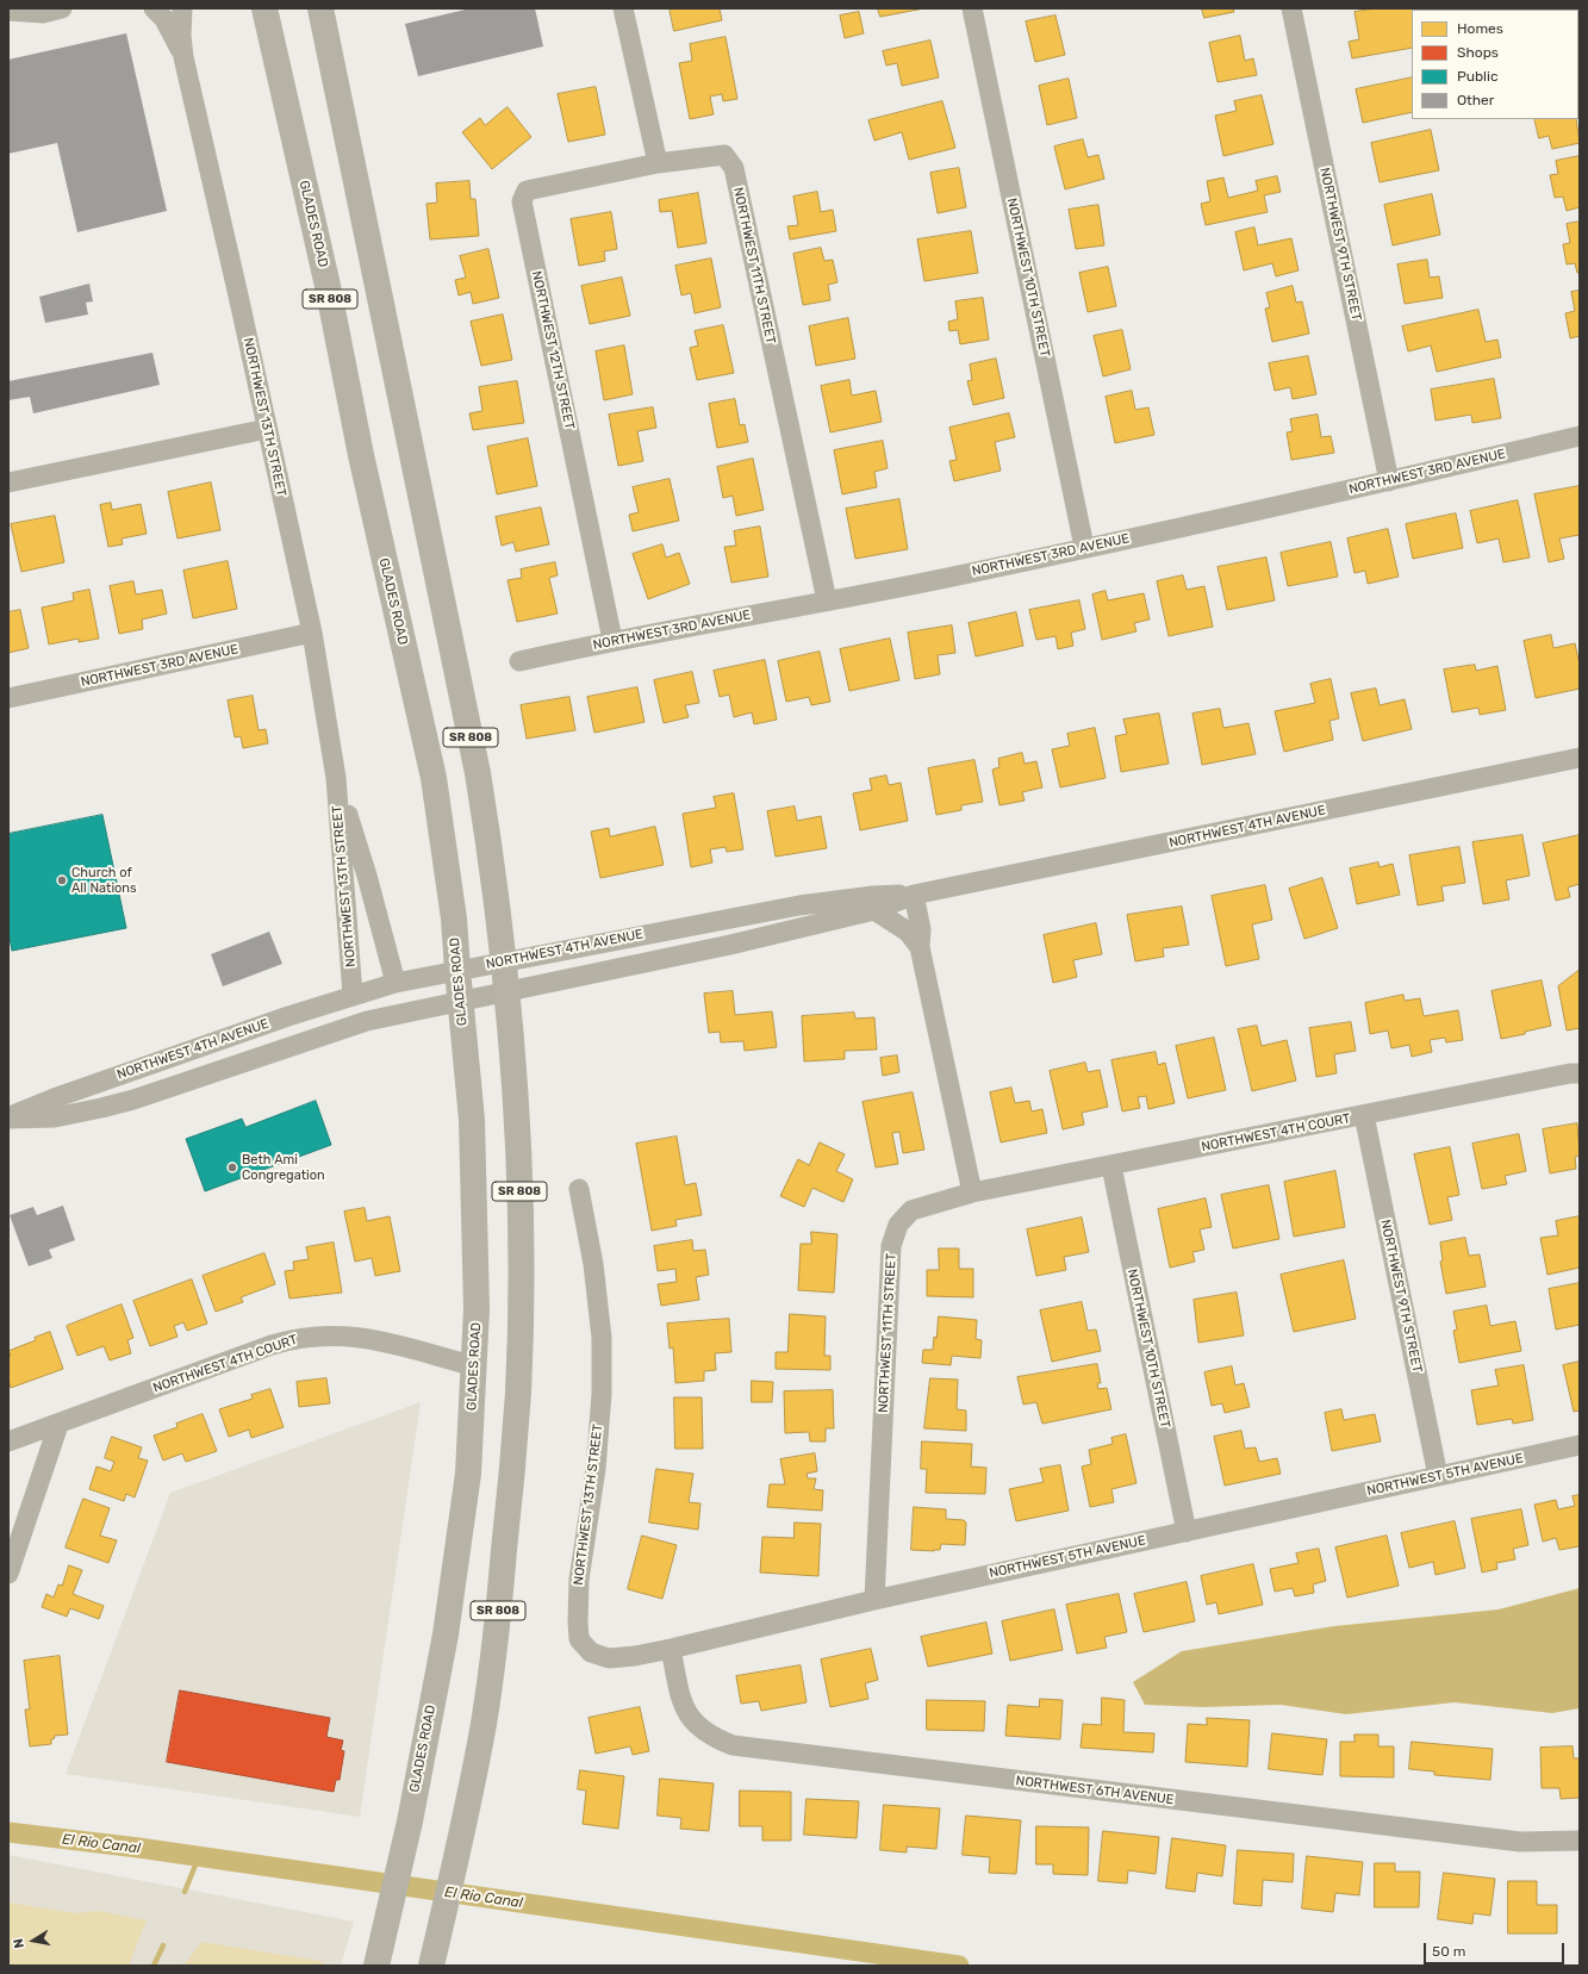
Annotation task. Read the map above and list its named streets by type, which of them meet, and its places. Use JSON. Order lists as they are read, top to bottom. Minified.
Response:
{"streets":{"main road":["GLADES ROAD","SR 808"],"street":["NORTHWEST 9TH STREET","NORTHWEST 11TH STREET","NORTHWEST 10TH STREET","NORTHWEST 12TH STREET","NORTHWEST 13TH STREET","NORTHWEST 3RD AVENUE","NORTHWEST 4TH AVENUE","NORTHWEST 4TH COURT","NORTHWEST 5TH AVENUE","NORTHWEST 6TH AVENUE"]},"crossings":[["GLADES ROAD","NORTHWEST 4TH AVENUE"],["GLADES ROAD","NORTHWEST 4TH COURT"],["NORTHWEST 9TH STREET","NORTHWEST 3RD AVENUE"],["NORTHWEST 9TH STREET","NORTHWEST 4TH COURT"],["NORTHWEST 9TH STREET","NORTHWEST 5TH AVENUE"],["NORTHWEST 11TH STREET","NORTHWEST 12TH STREET"],["NORTHWEST 11TH STREET","NORTHWEST 3RD AVENUE"],["NORTHWEST 11TH STREET","NORTHWEST 4TH COURT"],["NORTHWEST 11TH STREET","NORTHWEST 5TH AVENUE"],["NORTHWEST 10TH STREET","NORTHWEST 3RD AVENUE"],["NORTHWEST 10TH STREET","NORTHWEST 4TH COURT"],["NORTHWEST 10TH STREET","NORTHWEST 5TH AVENUE"],["SR 808","NORTHWEST 4TH AVENUE"],["NORTHWEST 12TH STREET","NORTHWEST 3RD AVENUE"],["NORTHWEST 13TH STREET","NORTHWEST 3RD AVENUE"],["NORTHWEST 13TH STREET","NORTHWEST 4TH AVENUE"],["NORTHWEST 13TH STREET","NORTHWEST 5TH AVENUE"],["NORTHWEST 5TH AVENUE","NORTHWEST 6TH AVENUE"]],"water":["El Rio Canal"],"places":["Church of All Nations","Beth Ami Congregation"],"legend":["Homes","Shops","Public","Other"],"scale_bar":"50 m","north":"left"}
